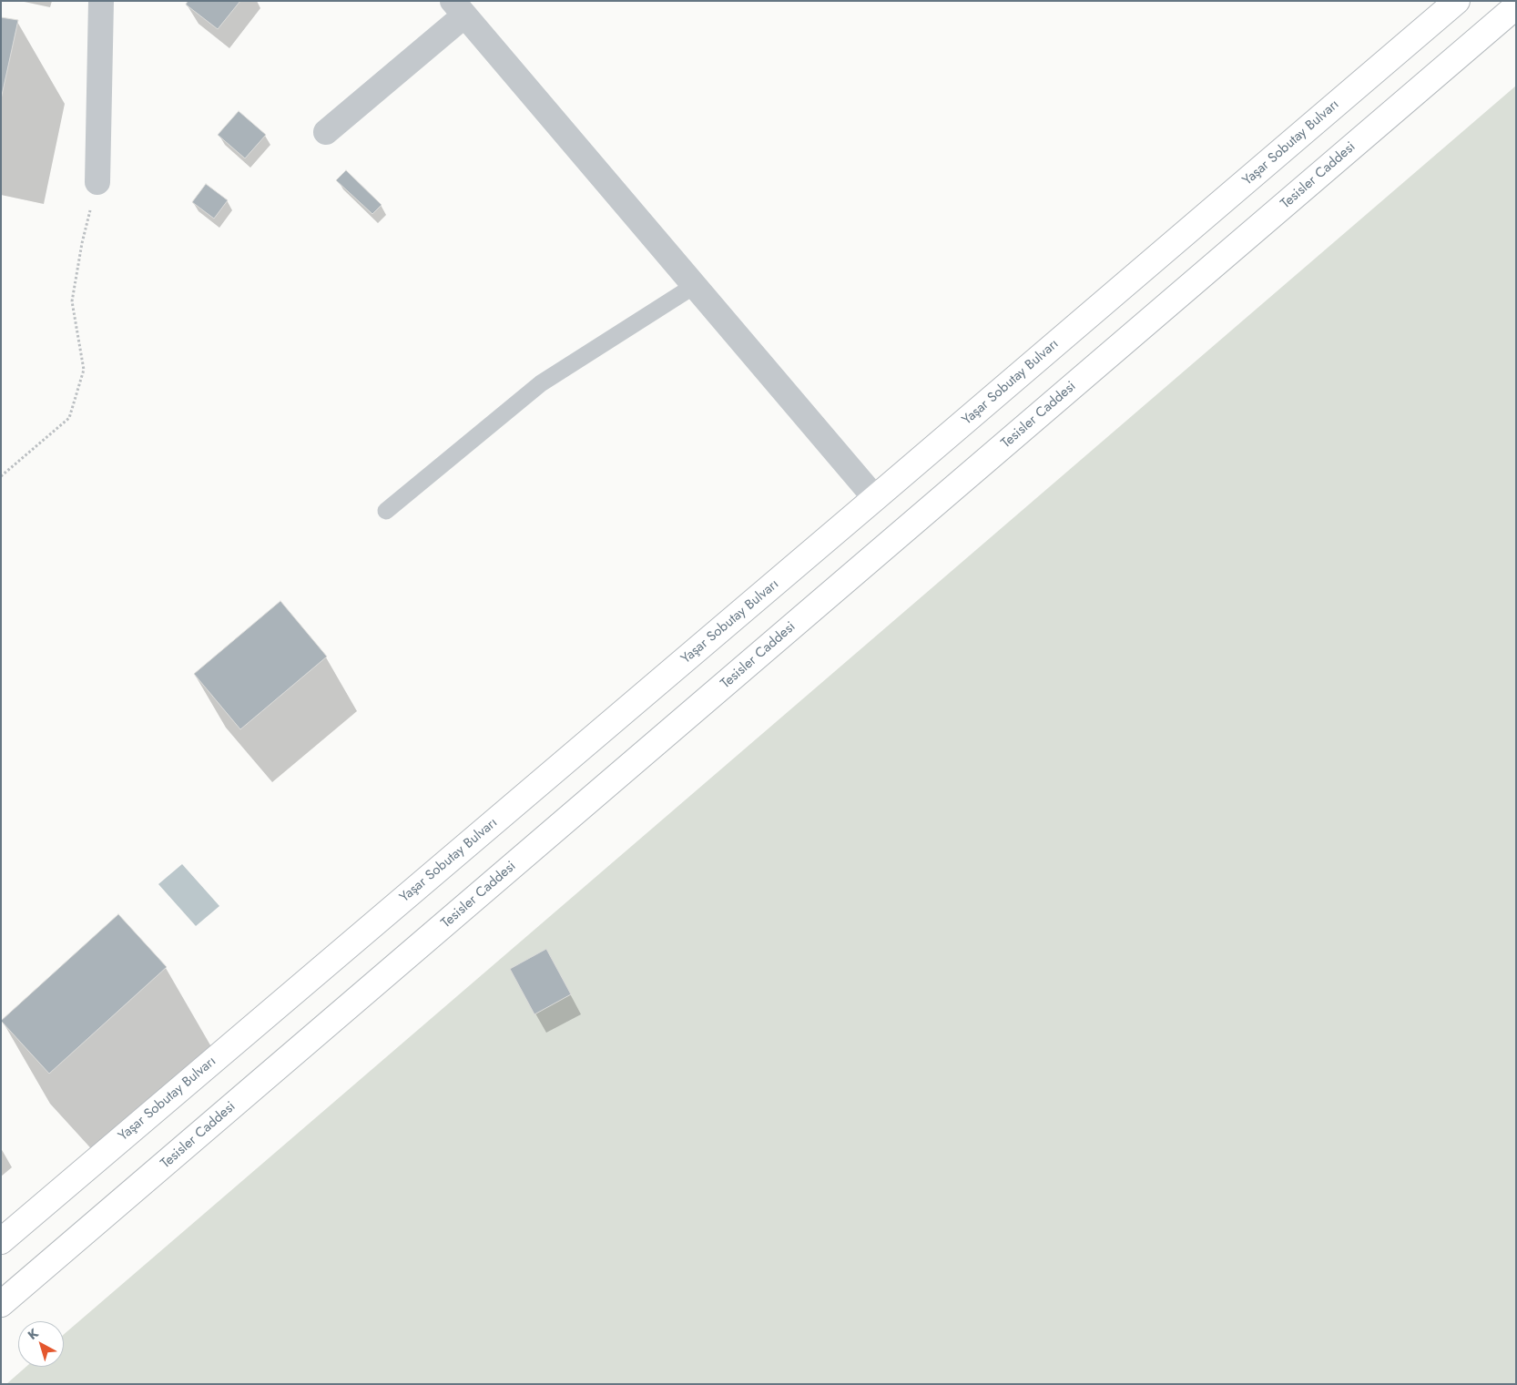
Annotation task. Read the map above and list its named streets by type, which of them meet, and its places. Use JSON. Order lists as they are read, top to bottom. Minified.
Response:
{"streets":{"main road":["Yaşar Sobutay Bulvarı","Tesisler Caddesi"]},"north":"top left"}
